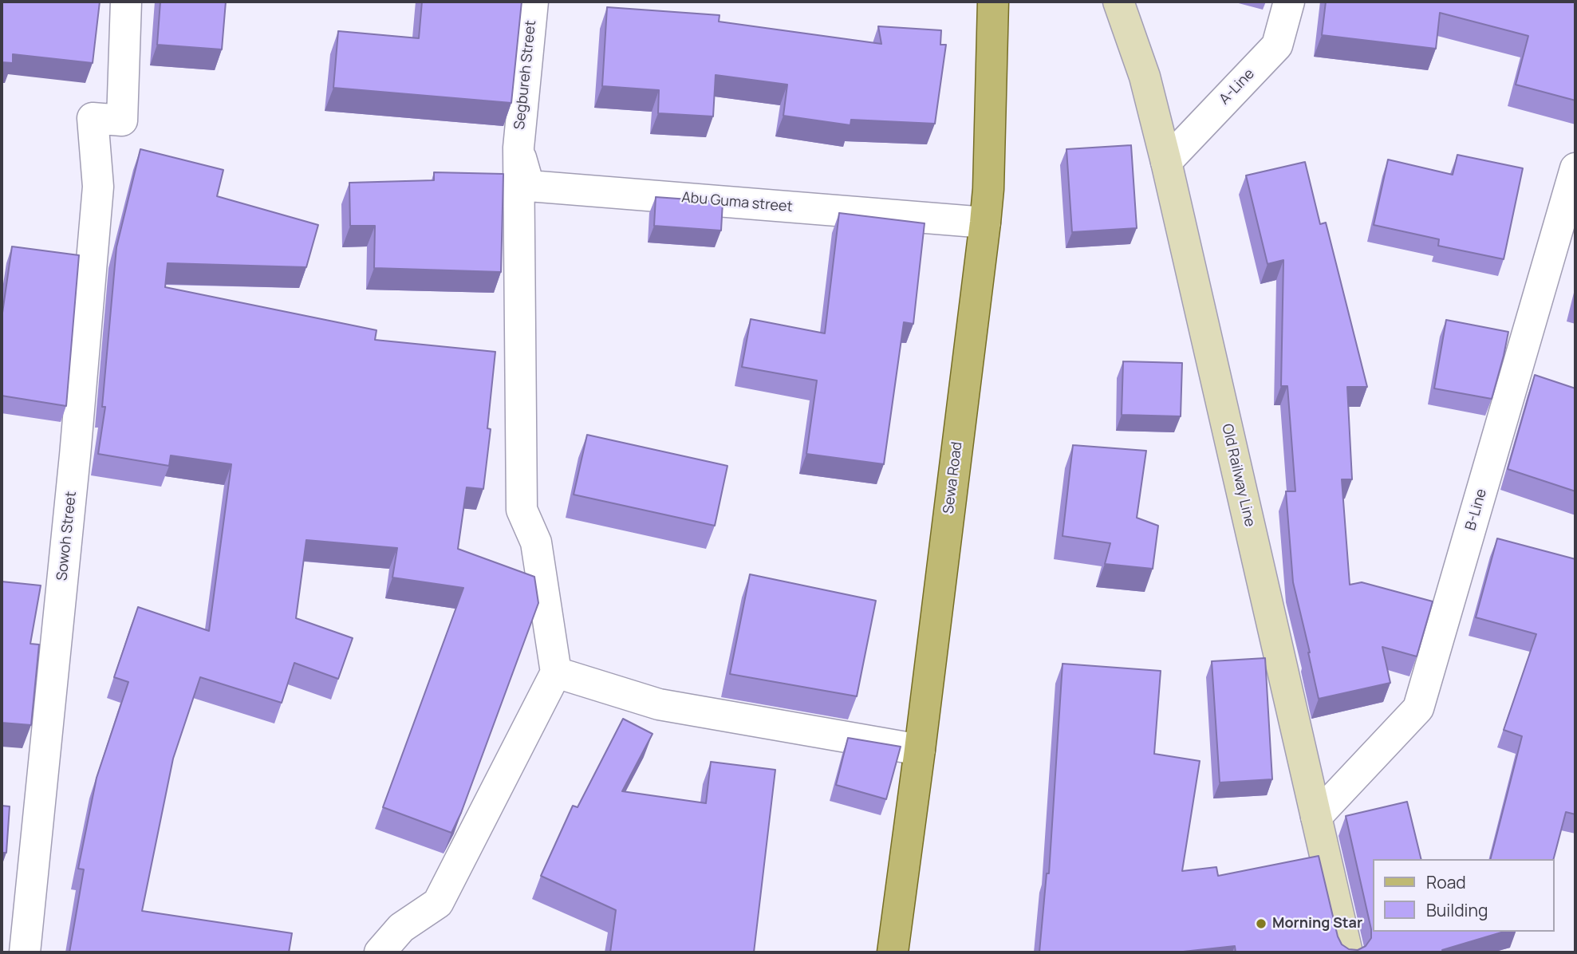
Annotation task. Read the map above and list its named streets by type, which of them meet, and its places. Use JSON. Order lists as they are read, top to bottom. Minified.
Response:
{"streets":{"main road":["Sewa Road"],"street":["Segbureh Street","A-Line","Abu Guma street","Old Railway Line","B-Line","Sowoh Street"]},"crossings":[["Segbureh Street","Abu Guma street"],["A-Line","Old Railway Line"],["Abu Guma street","Sewa Road"],["Old Railway Line","B-Line"]],"places":["Morning Star"],"legend":["Road","Building"]}
